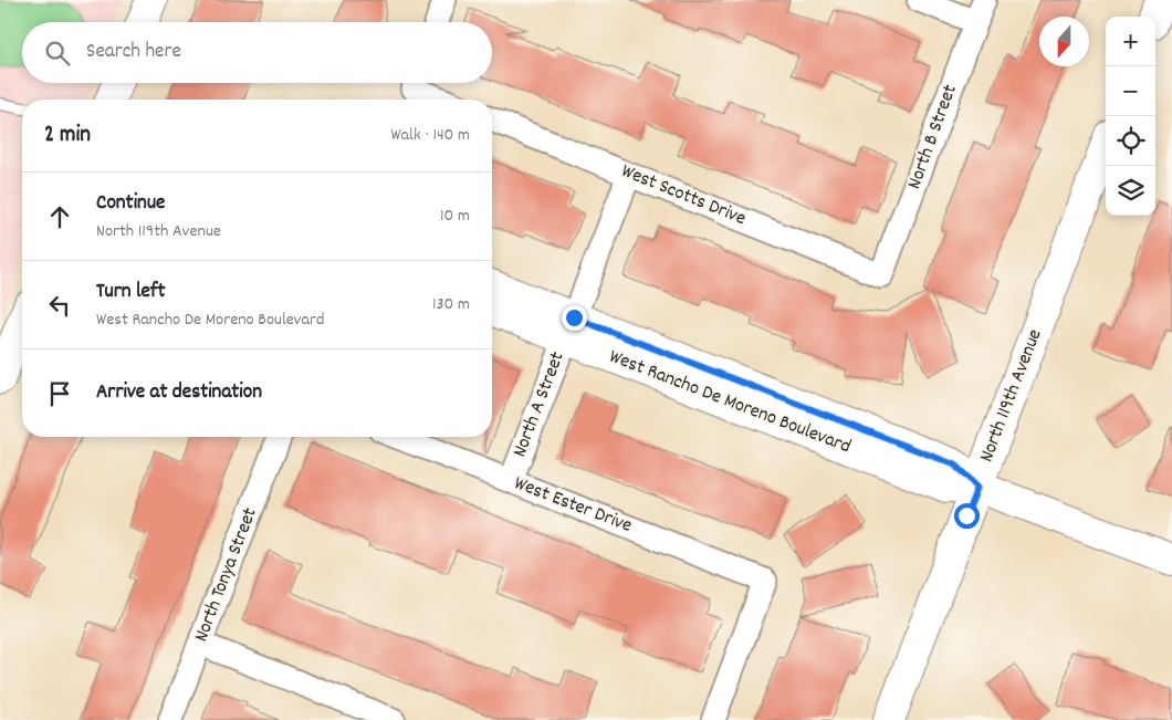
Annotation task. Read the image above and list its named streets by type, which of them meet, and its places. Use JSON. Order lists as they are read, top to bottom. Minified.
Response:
{"streets":{"street":["North B Street","West Scotts Drive","North 119th Avenue","West Rancho De Moreno Boulevard","North A Street","West Ester Drive","North Tonya Street"]},"crossings":[["North B Street","West Scotts Drive"],["West Scotts Drive","North A Street"],["North 119th Avenue","West Rancho De Moreno Boulevard"],["West Rancho De Moreno Boulevard","North A Street"],["North A Street","West Ester Drive"]],"north":"bottom","page":{"map_buttons":["+","−"],"search":"Search here","heading":["2 min","Walk · 140 m"],"list":[["Continue","North 119th Avenue","10 m"],["Turn left","West Rancho De Moreno Boulevard","130 m"],"Arrive at destination"]}}
